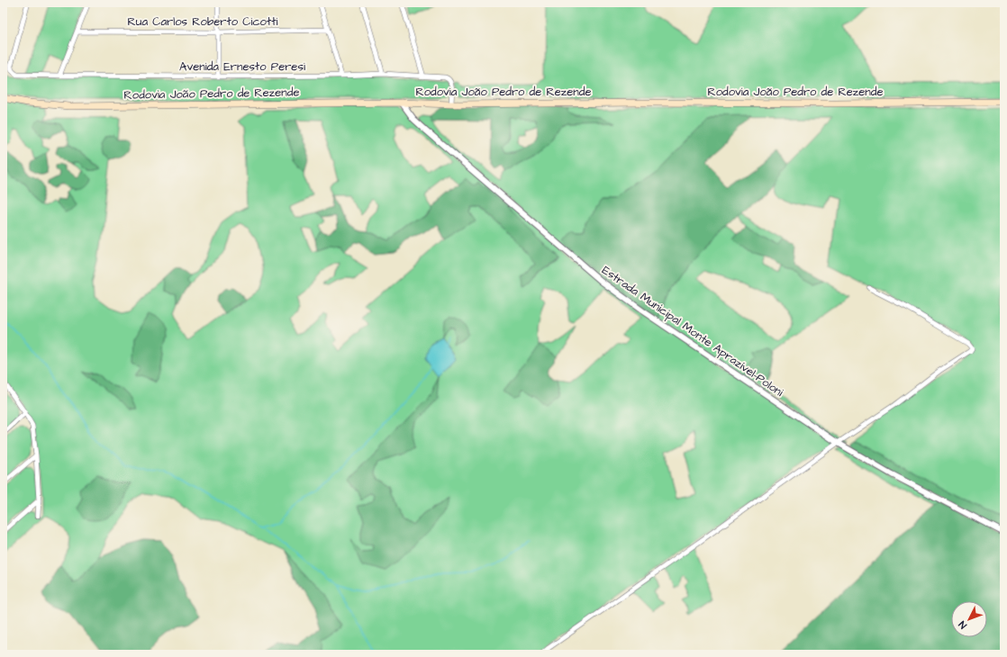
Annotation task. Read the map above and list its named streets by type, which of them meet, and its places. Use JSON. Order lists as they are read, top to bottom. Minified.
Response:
{"streets":{"main road":["Rodovia João Pedro de Rezende"],"street":["Rua Carlos Roberto Cicotti","Avenida Ernesto Peresi","Estrada Municipal Monte Aprazível-Poloni"]},"crossings":[["Avenida Ernesto Peresi","Rodovia João Pedro de Rezende"],["Rodovia João Pedro de Rezende","Estrada Municipal Monte Aprazível-Poloni"]],"north":"bottom left"}
